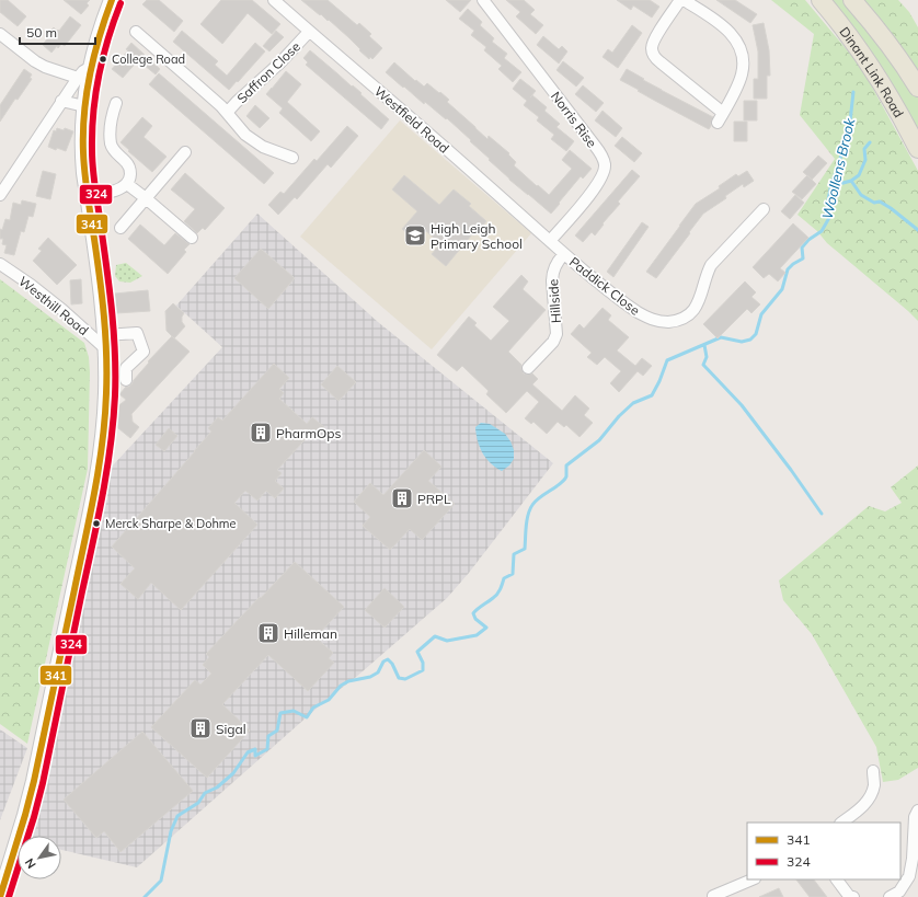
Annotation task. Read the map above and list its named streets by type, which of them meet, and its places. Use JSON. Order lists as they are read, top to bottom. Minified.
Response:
{"streets":{"main road":["Dinant Link Road"],"street":["Saffron Close","Westfield Road","Norris Rise","Paddick Close","Hillside","Westhill Road"]},"crossings":[["Saffron Close","Westfield Road"],["Westfield Road","Norris Rise"],["Westfield Road","Paddick Close"],["Norris Rise","Paddick Close"],["Paddick Close","Hillside"]],"water":["Woollens Brook"],"places":{"other":["College Road","Merck Sharpe & Dohme"],"school or university":["High Leigh Primary School"],"building":["PharmOps","PRPL","Hilleman","Sigal"]},"lines":["transit line 341","transit line 324"],"legend":["341","324"],"scale_bar":"50 m","north":"bottom left"}
